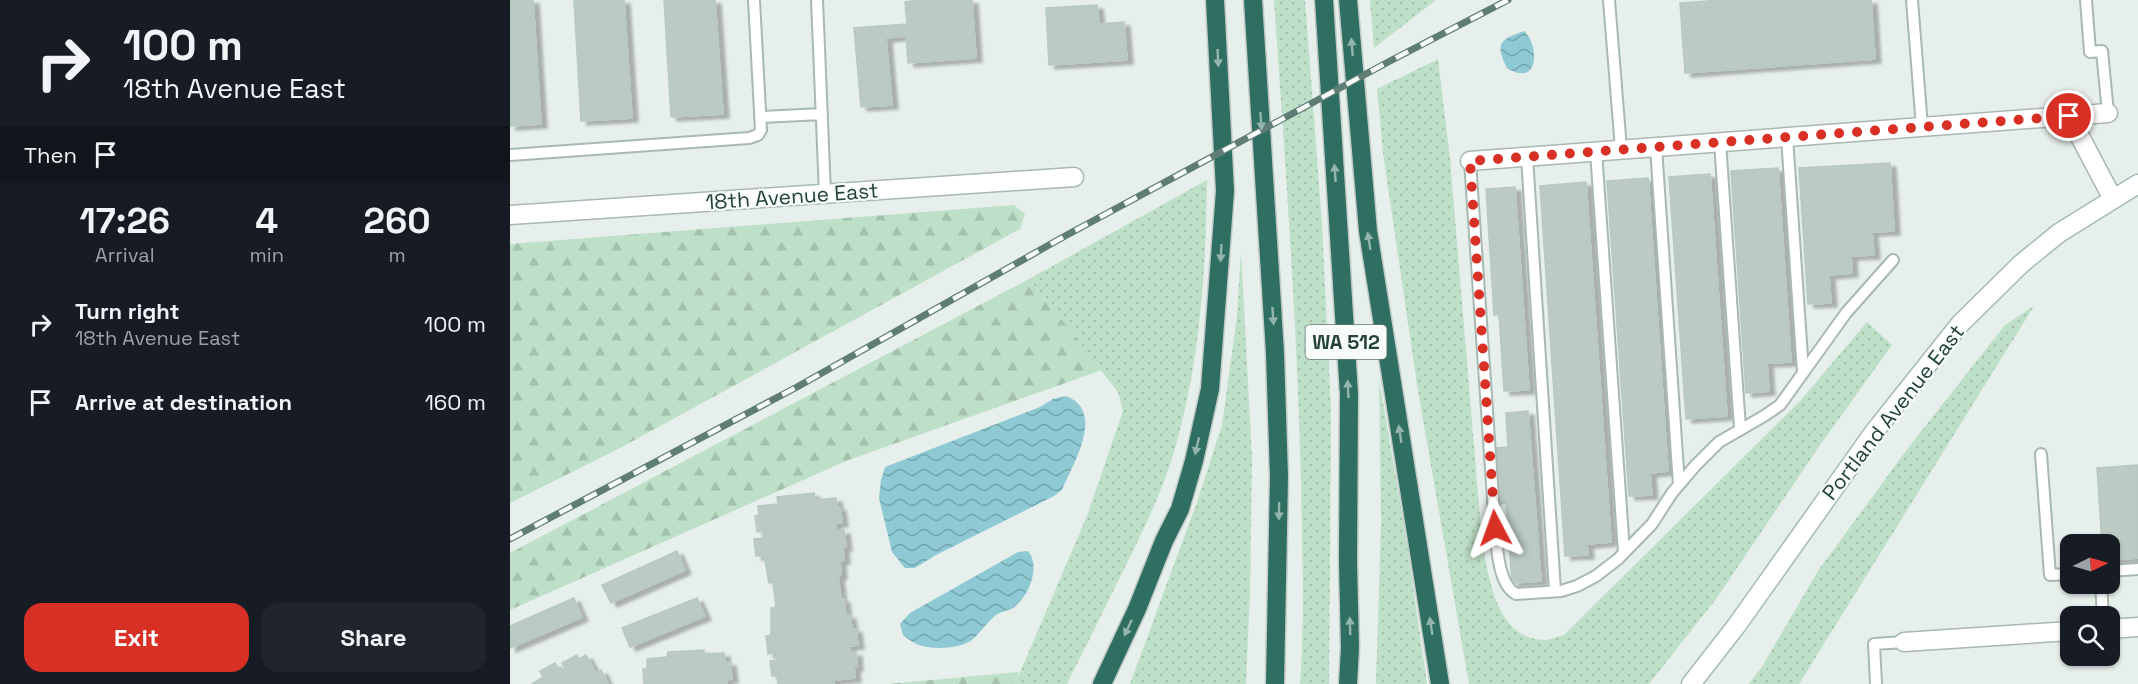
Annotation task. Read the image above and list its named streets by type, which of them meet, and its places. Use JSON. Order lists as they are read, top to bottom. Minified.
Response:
{"streets":{"highway":["WA 512"],"street":["18th Avenue East","Portland Avenue East"]},"north":"right","page":{"turn":["100 m","18th Avenue East"],"then":"Then","eta":["17:26","Arrival","4","min","260","m"],"list":[{"name":"Turn right","note":"18th Avenue East","value":"100 m"},{"name":"Arrive at destination","value":"160 m"}],"buttons":["Exit","Share"]}}
